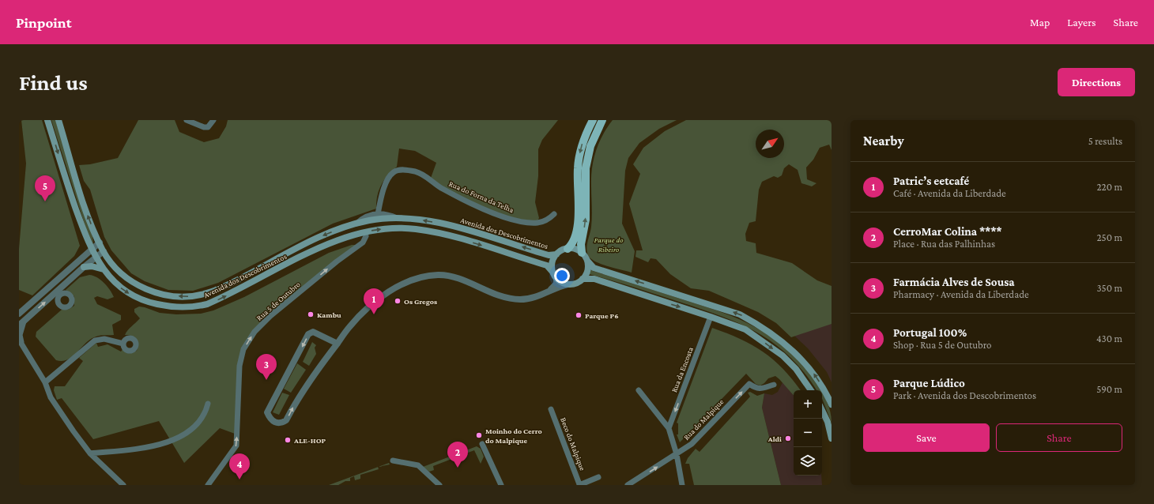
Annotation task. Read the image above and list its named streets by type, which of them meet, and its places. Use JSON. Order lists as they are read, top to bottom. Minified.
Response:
{"streets":{"main road":["Avenida dos Descobrimentos"],"street":["Rua do Forna da Telha","Rua 5 de Outubro","Rua da Encosta","Rua do Malpique","Beco do Malpique"]},"one_way":["Rua 5 de Outubro","Rua da Encosta","Rua do Malpique"],"parks":["Parque do Ribeiro"],"places":["Os Gregos","Kambu","Parque P6","Moinho do Cerro do Malpique","Aldi","ALE-HOP"],"north":"top right","page":{"header":"Pinpoint","nav":["Map","Layers","Share"],"buttons":["Directions",["Save","Share"]],"title":"Find us","heading":["Nearby","5 results"],"list":[{"mark":"1","name":"Patric’s eetcafé","note":"Café · Avenida da Liberdade","value":"220 m"},{"mark":"2","name":"CerroMar Colina ****","note":"Place · Rua das Palhinhas","value":"250 m"},{"mark":"3","name":"Farmácia Alves de Sousa","note":"Pharmacy · Avenida da Liberdade","value":"350 m"},{"mark":"4","name":"Portugal 100%","note":"Shop · Rua 5 de Outubro","value":"430 m"},{"mark":"5","name":"Parque Lúdico","note":"Park · Avenida dos Descobrimentos","value":"590 m"}],"pins":["5","1","3","2","4"],"map_buttons":["+","−"]}}
